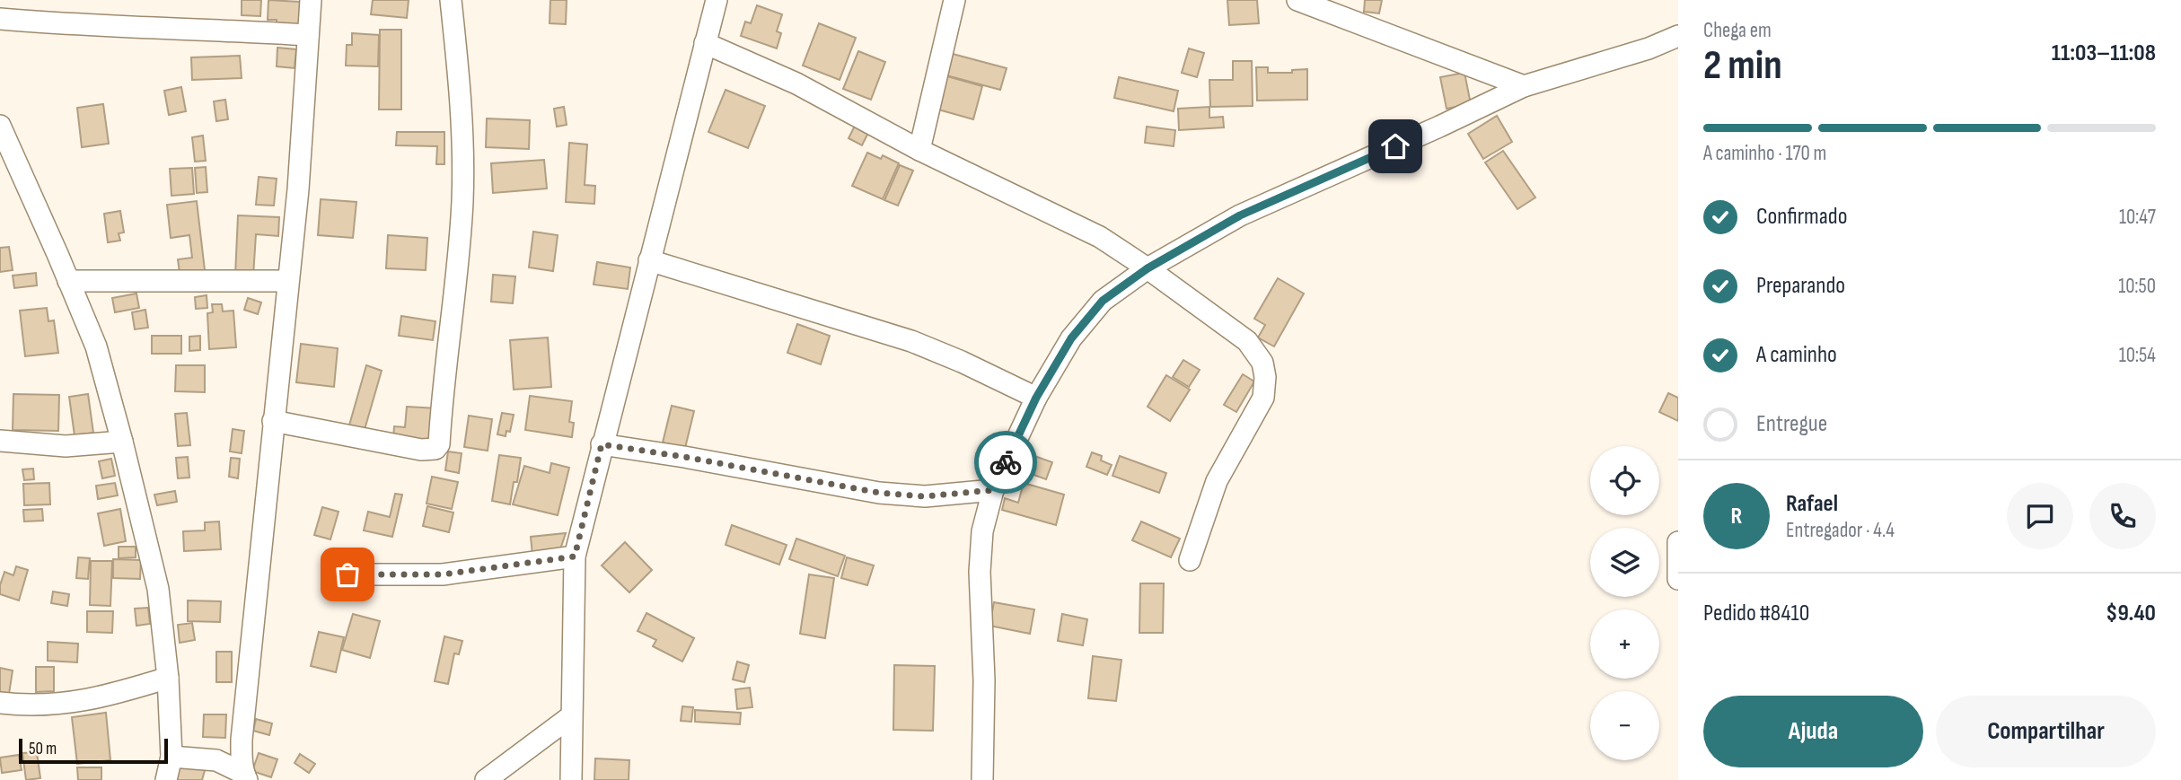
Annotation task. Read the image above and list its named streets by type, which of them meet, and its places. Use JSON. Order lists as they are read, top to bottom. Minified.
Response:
{"scale_bar":"50 m","page":{"heading":["2 min","Chega em","11:03–11:08"],"panel":["Rafael","Entregador · 4.4","Pedido #8410","$9.40"],"bar":"A caminho · 170 m","list":[["Confirmado","10:47"],["Preparando","10:50"],["A caminho","10:54"],"Entregue"],"map_buttons":["+","−"],"round":"R","buttons":["Ajuda","Compartilhar"],"scale":"50 m"}}
